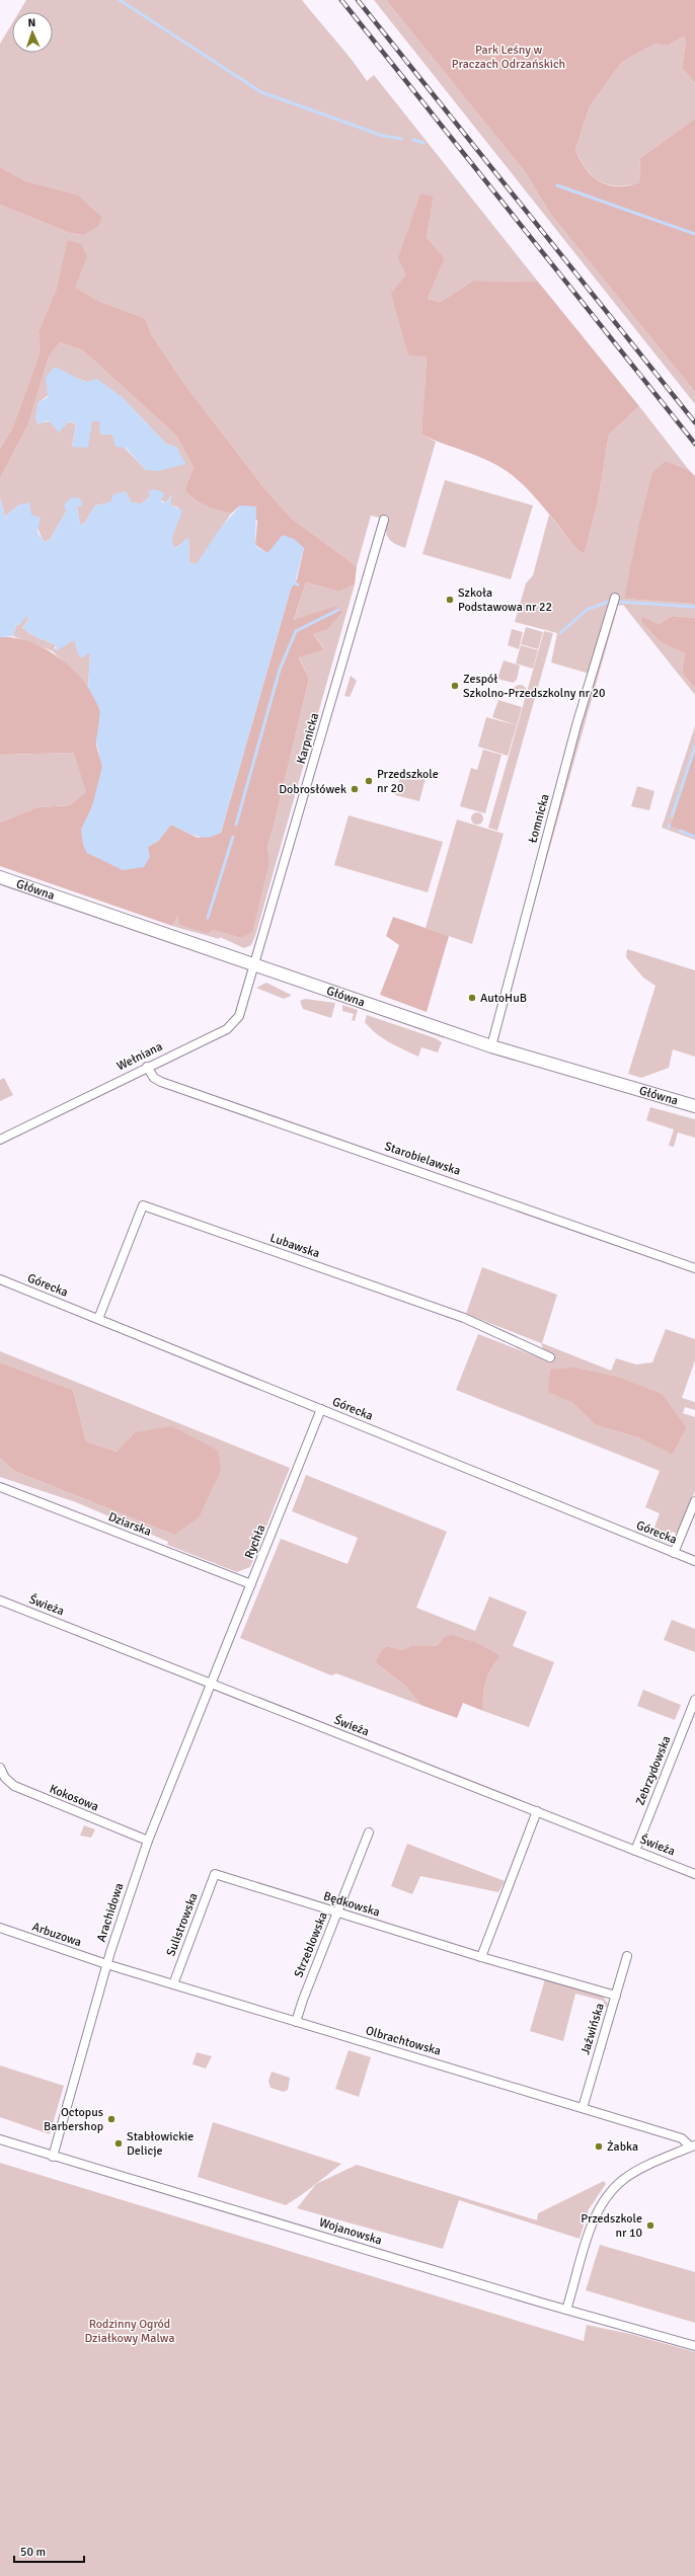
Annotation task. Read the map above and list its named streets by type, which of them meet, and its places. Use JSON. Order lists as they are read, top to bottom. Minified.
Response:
{"streets":{"street":["Karpnicka","Łomnicka","Główna","Wełniana","Starobielawska","Lubawska","Górecka","Dziarska","Rychła","Świeża","Zebrzydowska","Kokosowa","Będkowska","Arachidowa","Sulistrowska","Arbuzowa","Strzeblowska","Jaźwińska","Olbrachtowska","Wojanowska"]},"crossings":[["Karpnicka","Główna"],["Karpnicka","Wełniana"],["Łomnicka","Główna"],["Główna","Wełniana"],["Wełniana","Starobielawska"],["Lubawska","Górecka"],["Górecka","Rychła"],["Dziarska","Rychła"],["Rychła","Świeża"],["Rychła","Arachidowa"],["Świeża","Zebrzydowska"],["Świeża","Arachidowa"],["Kokosowa","Arachidowa"],["Będkowska","Sulistrowska"],["Będkowska","Strzeblowska"],["Będkowska","Jaźwińska"],["Arachidowa","Arbuzowa"],["Arachidowa","Olbrachtowska"],["Arachidowa","Wojanowska"],["Sulistrowska","Olbrachtowska"],["Arbuzowa","Olbrachtowska"],["Strzeblowska","Olbrachtowska"],["Jaźwińska","Olbrachtowska"]],"parks":["Park Leśny w Praczach Odrzańskich","Rodzinny Ogród Działkowy Malwa"],"places":["Szkoła Podstawowa nr 22","Zespół Szkolno-Przedszkolny nr 20","Przedszkole nr 20","Dobrosłówek","AutoHuB","Octopus Barbershop","Stabłowickie Delicje","Żabka","Przedszkole nr 10"],"scale_bar":"50 m","north":"top"}
